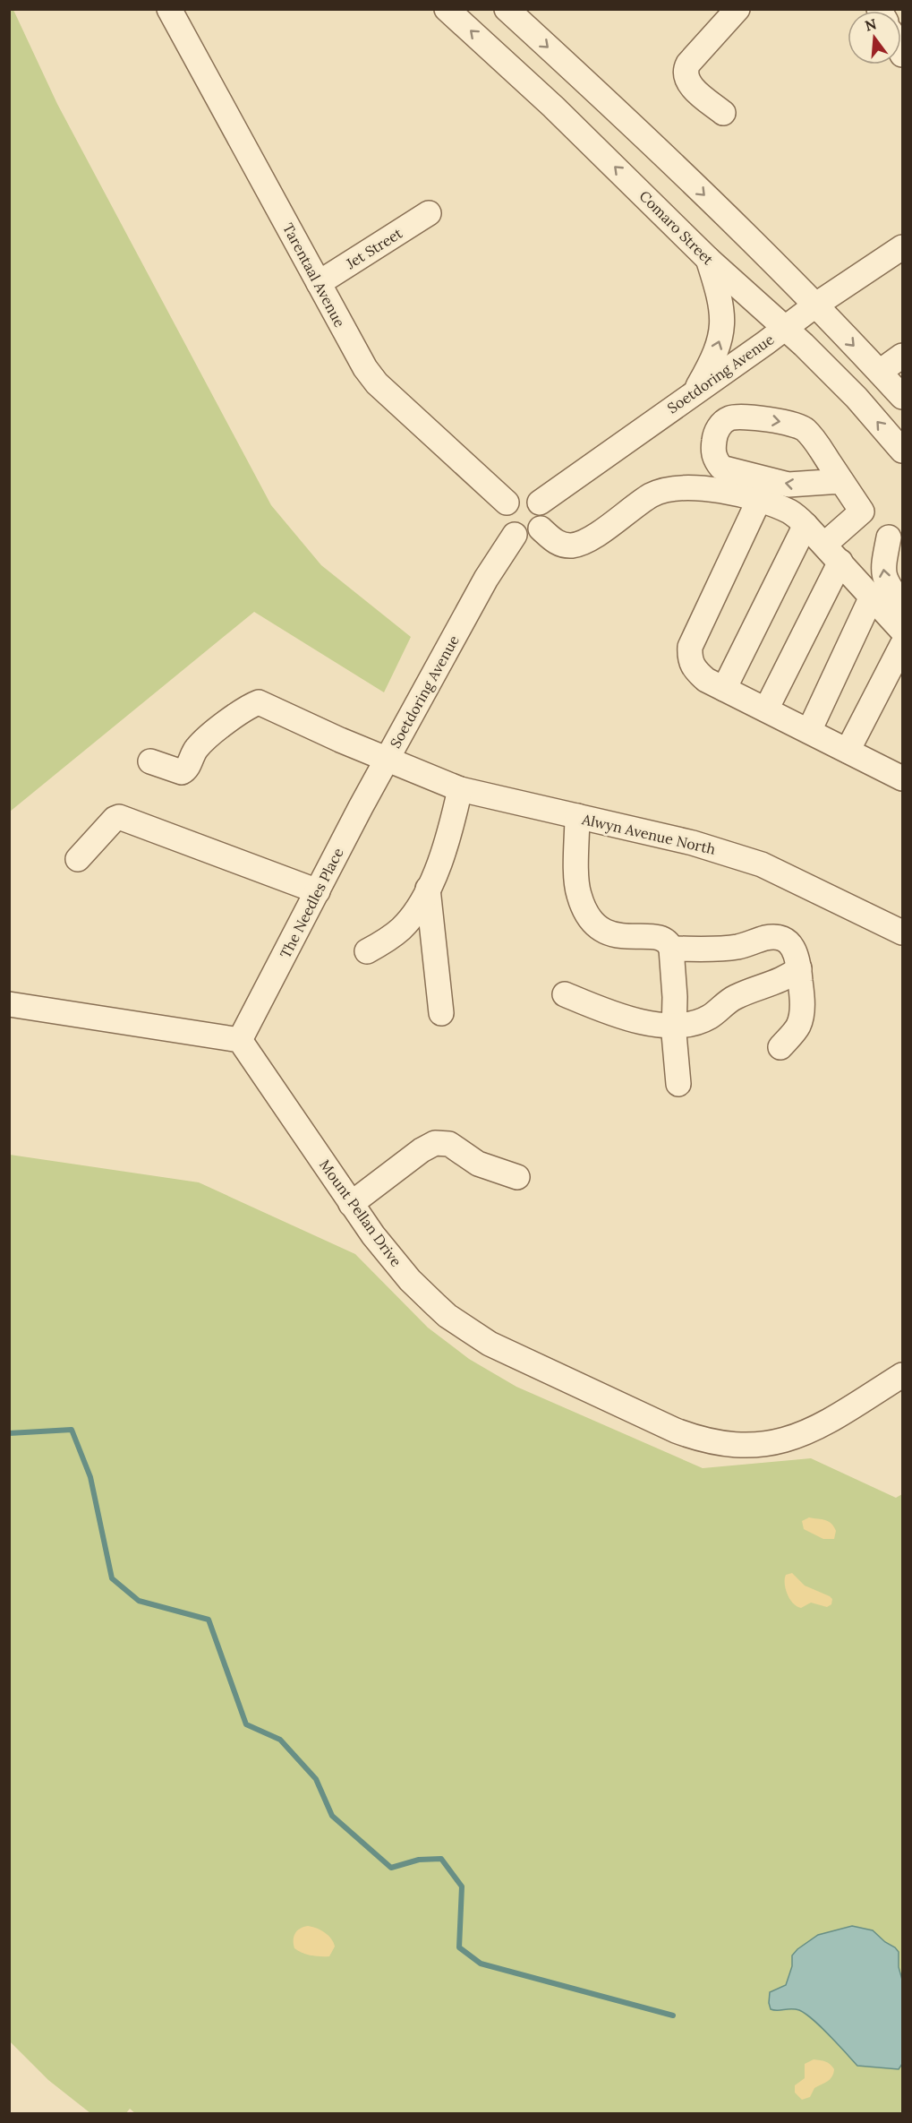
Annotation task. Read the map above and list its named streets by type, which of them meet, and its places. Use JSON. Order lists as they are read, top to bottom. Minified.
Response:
{"streets":{"street":["Comaro Street","Jet Street","Tarentaal Avenue","Soetdoring Avenue","Alwyn Avenue North","The Needles Place","Mount Pellan Drive"]},"crossings":[["Comaro Street","Soetdoring Avenue"],["Jet Street","Tarentaal Avenue"],["Tarentaal Avenue","Soetdoring Avenue"],["Soetdoring Avenue","Alwyn Avenue North"],["Soetdoring Avenue","The Needles Place"],["Alwyn Avenue North","The Needles Place"],["The Needles Place","Mount Pellan Drive"]],"north":"top"}
